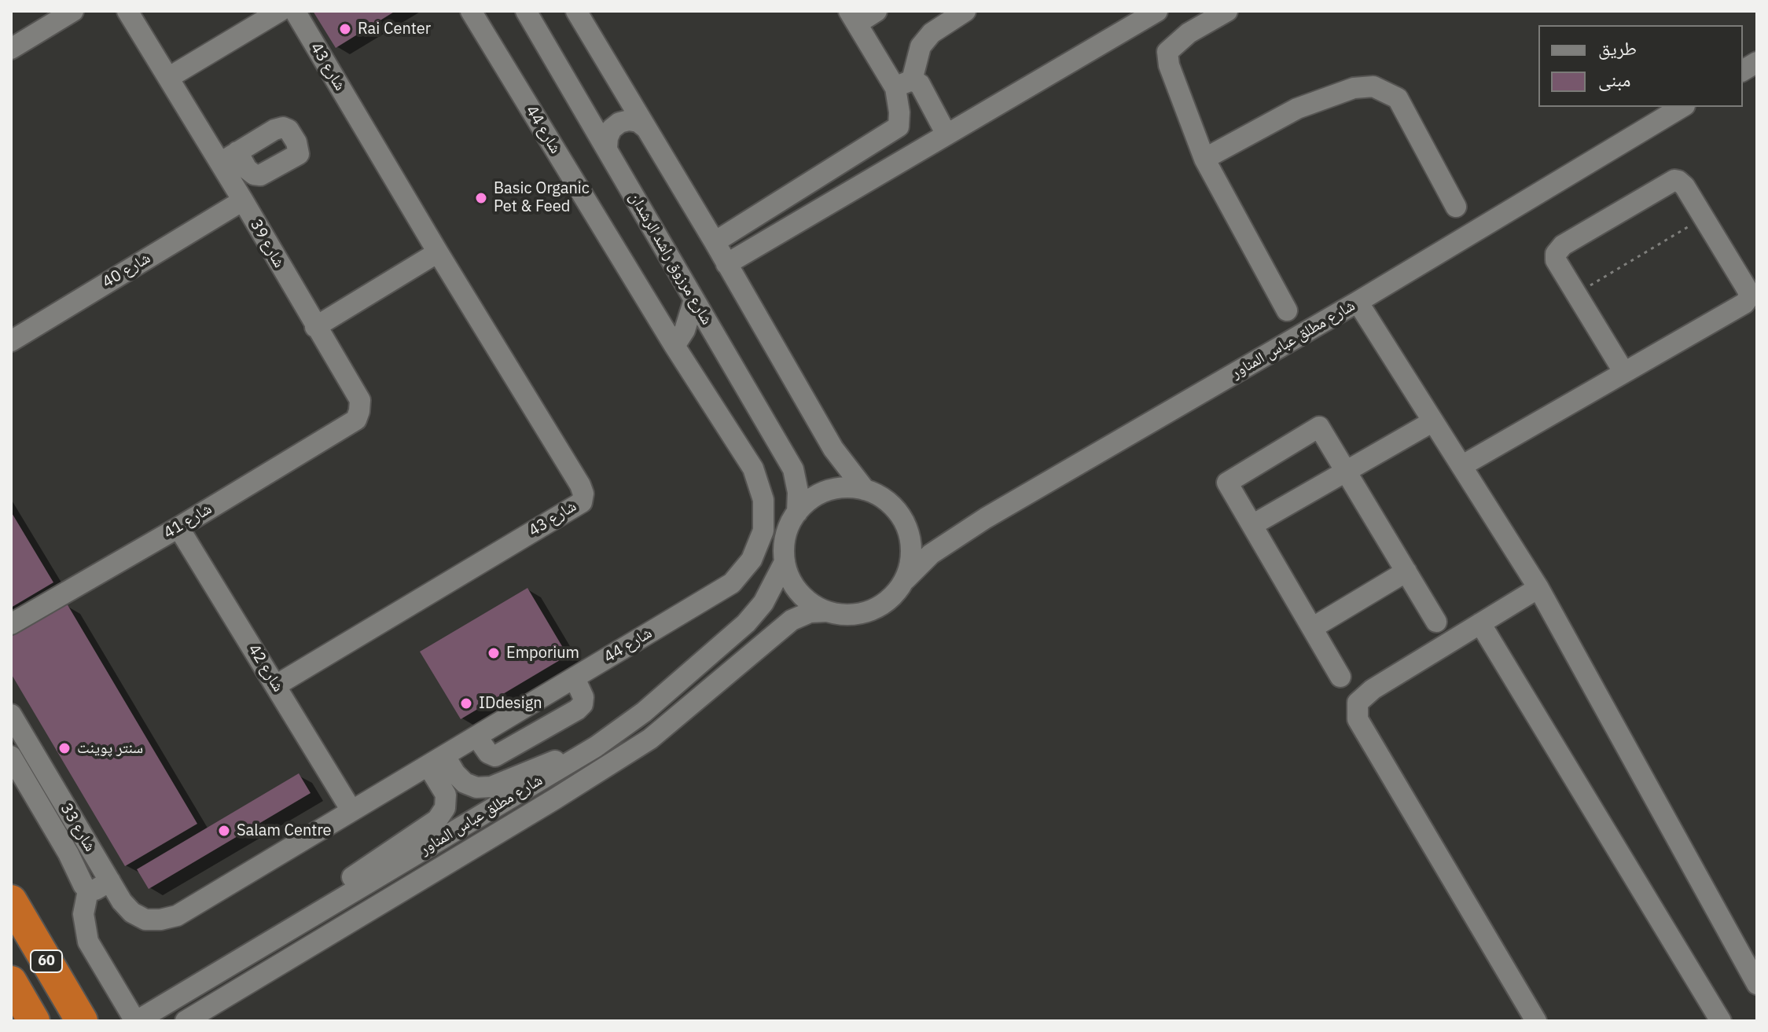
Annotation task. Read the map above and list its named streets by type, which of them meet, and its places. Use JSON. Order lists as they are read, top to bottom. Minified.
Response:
{"streets":{"highway":["60"],"street":["شارع 43","شارع 44","شارع 39","شارع مرزوق راشد الرشدان","شارع 40","شارع مطلق عباس المناور","شارع 41","شارع 42","شارع 33"]},"crossings":[["شارع 43","شارع 42"],["شارع 44","شارع 42"],["شارع 44","شارع 33"],["شارع 39","شارع 40"],["شارع 39","شارع 41"],["شارع مرزوق راشد الرشدان","شارع مطلق عباس المناور"],["شارع 41","شارع 42"]],"places":["Rai Center","Basic Organic Pet & Feed","Emporium","IDdesign","سنتر پوينت","Salam Centre"],"legend":["طريق","مبنى"]}
